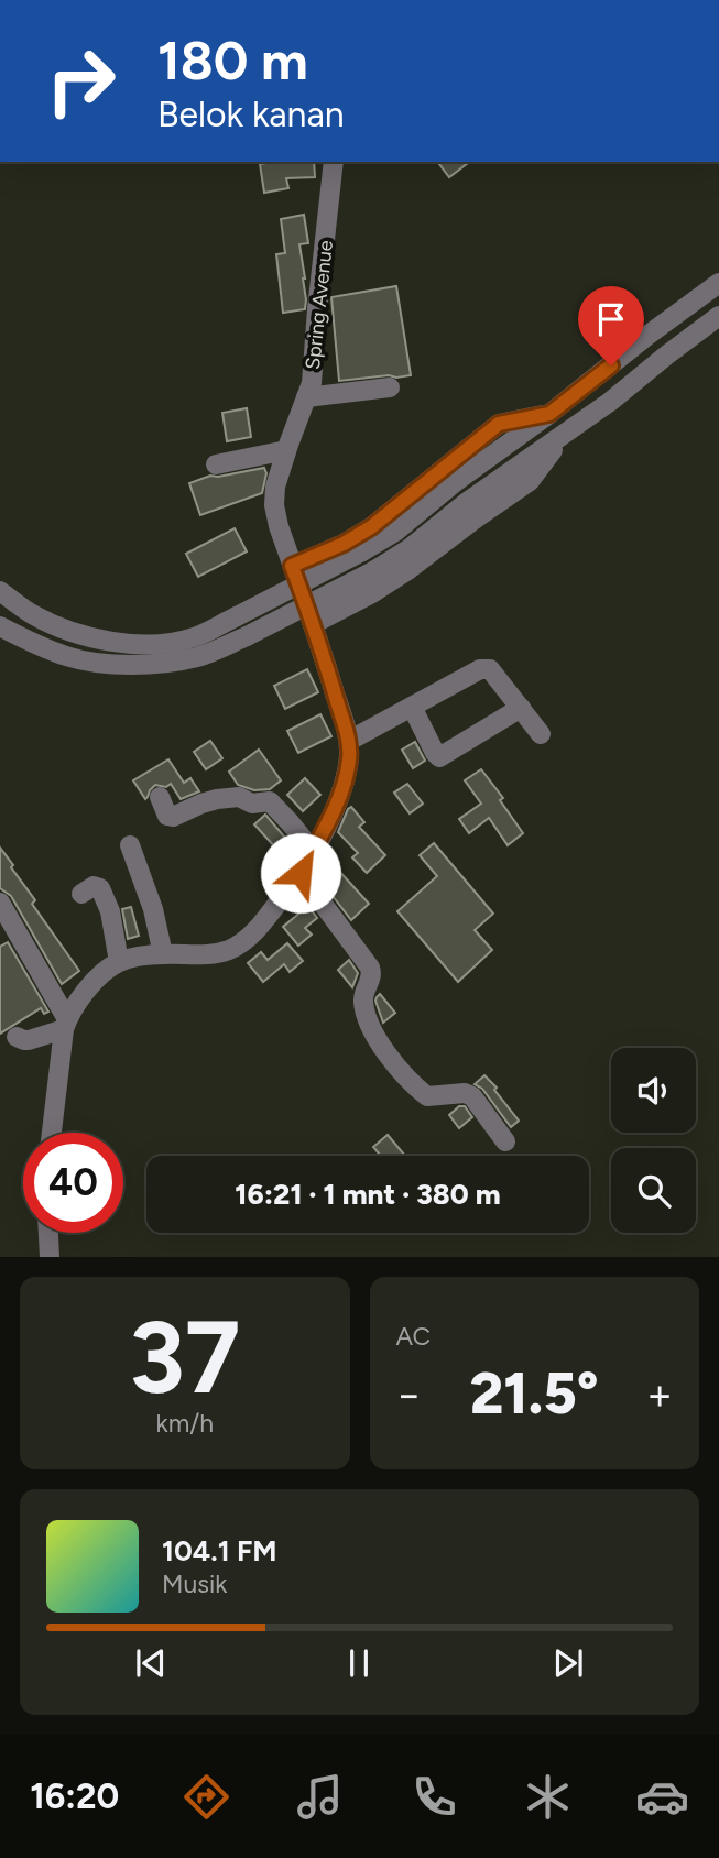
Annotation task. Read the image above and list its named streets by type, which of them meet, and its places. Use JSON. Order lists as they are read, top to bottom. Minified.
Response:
{"streets":{"street":["Spring Avenue"]},"page":{"turn":["180 m","Belok kanan"],"limit":"40","trip":"16:21 · 1 mnt · 380 m","tile":[["37","km/h"],"AC"],"heat":["−","21.5°","+"],"song":["104.1 FM","Musik"],"tabs":"16:20"}}
